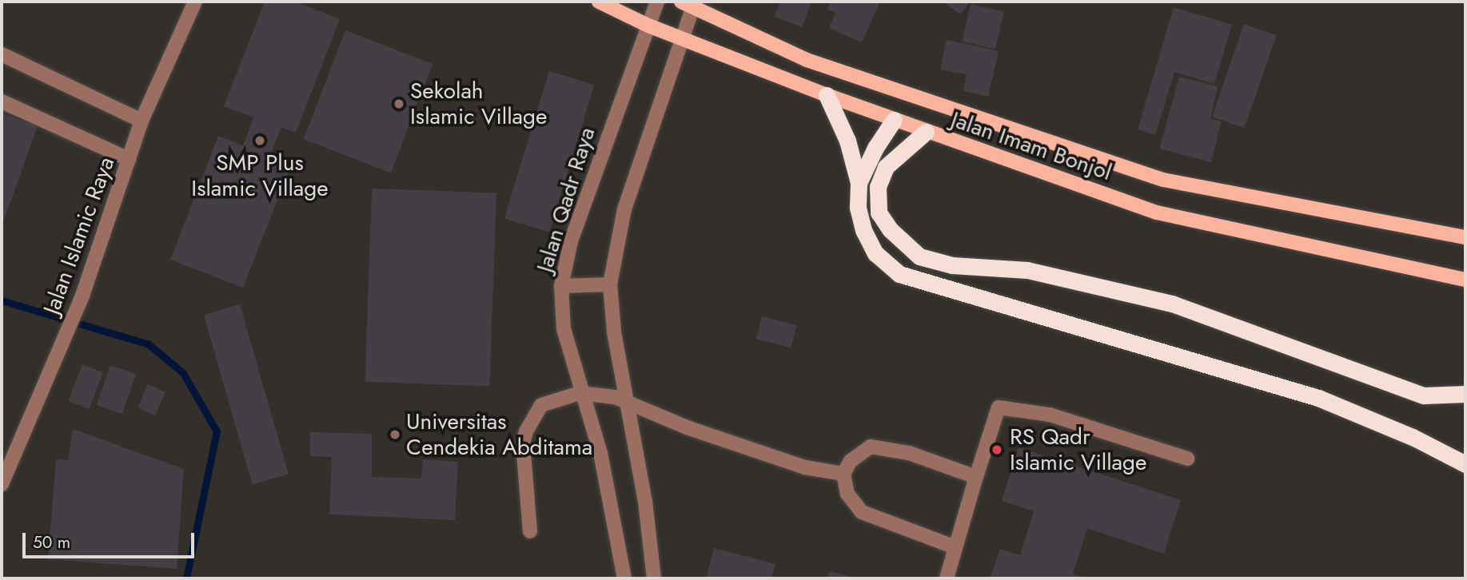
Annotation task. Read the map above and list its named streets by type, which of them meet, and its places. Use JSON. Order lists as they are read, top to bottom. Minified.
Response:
{"streets":{"main road":["Jalan Imam Bonjol"],"street":["Jalan Qadr Raya","Jalan Islamic Raya"]},"crossings":[["Jalan Imam Bonjol","Jalan Qadr Raya"]],"places":["Sekolah Islamic Village","SMP Plus Islamic Village","Universitas Cendekia Abditama","RS Qadr Islamic Village"],"scale_bar":"50 m"}
